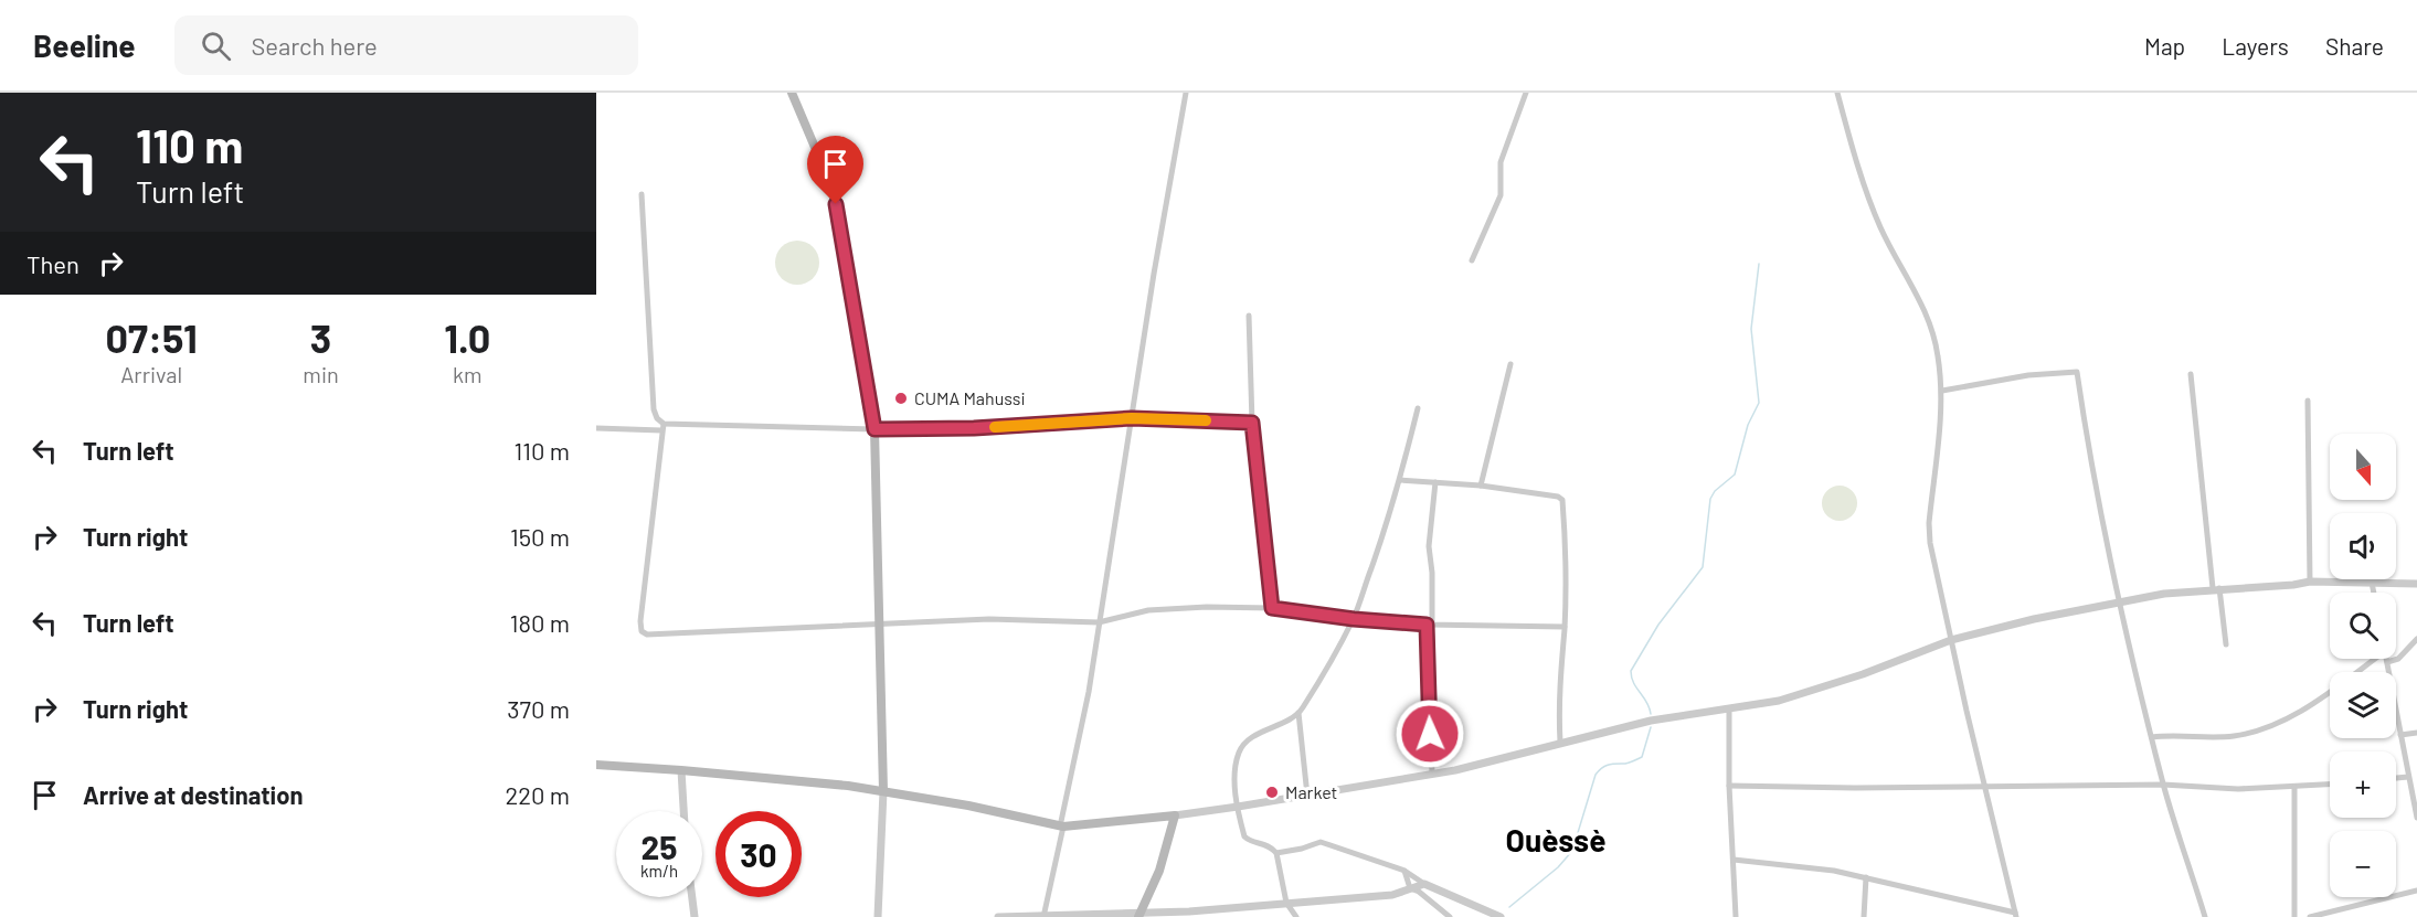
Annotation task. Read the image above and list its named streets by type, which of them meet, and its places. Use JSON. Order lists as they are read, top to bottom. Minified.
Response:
{"districts":["Ouèssè"],"places":["CUMA Mahussi","Market"],"north":"bottom","page":{"header":"Beeline","search":"Search here","nav":["Map","Layers","Share"],"turn":["110 m","Turn left"],"then":"Then","eta":["07:51","Arrival","3","min","1.0","km"],"list":[{"name":"Turn left","value":"110 m"},{"name":"Turn right","value":"150 m"},{"name":"Turn left","value":"180 m"},{"name":"Turn right","value":"370 m"},{"name":"Arrive at destination","value":"220 m"}],"map_buttons":["+","−"],"speed":"25 km/h","limit":"30"}}
